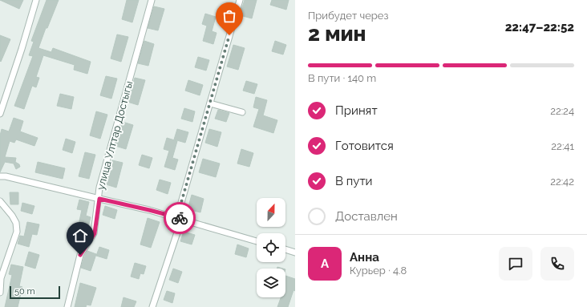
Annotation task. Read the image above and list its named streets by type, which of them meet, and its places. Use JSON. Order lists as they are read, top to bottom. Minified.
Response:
{"streets":{"street":["улица Улттар Достыгы"]},"scale_bar":"50 m","north":"top","page":{"heading":["2 мин","Прибудет через","22:47–22:52"],"panel":["Анна","Курьер · 4.8"],"bar":"В пути · 140 m","list":[["Принят","22:24"],["Готовится","22:41"],["В пути","22:42"],"Доставлен"],"round":"А","scale":"50 m"}}
